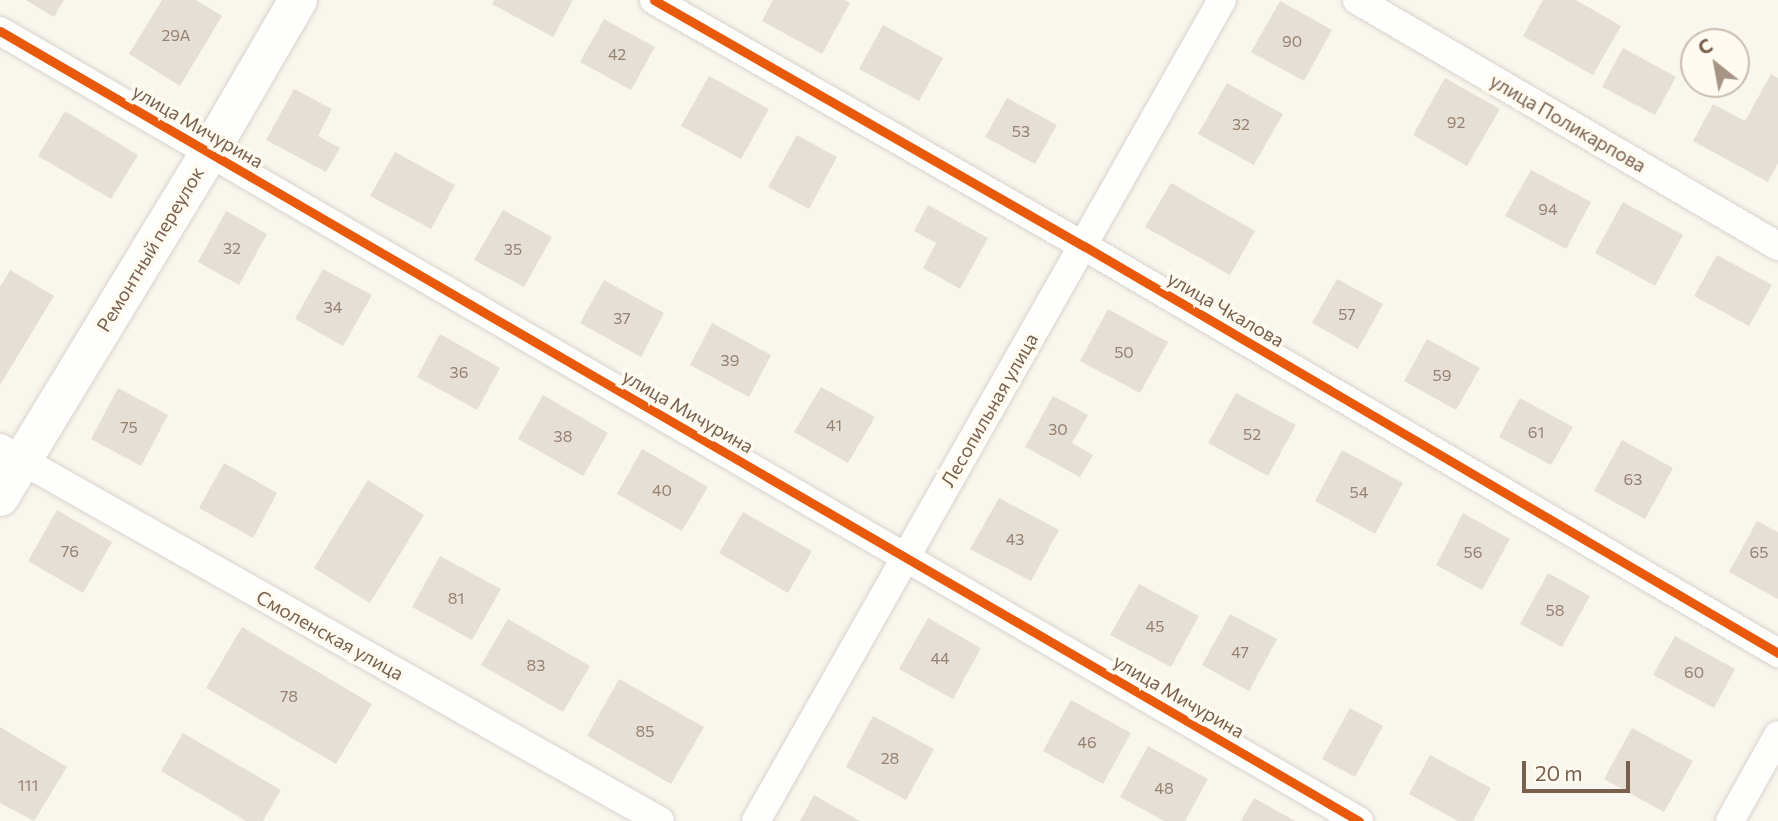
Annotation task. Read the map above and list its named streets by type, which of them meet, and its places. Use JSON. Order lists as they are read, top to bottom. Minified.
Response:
{"streets":{"main road":["Ремонтный переулок"],"street":["улица Поликарпова","улица Мичурина","улица Чкалова","Лесопильная улица","Смоленская улица"]},"crossings":[["улица Мичурина","Ремонтный переулок"],["улица Мичурина","Лесопильная улица"],["Ремонтный переулок","Смоленская улица"],["улица Чкалова","Лесопильная улица"]],"house_numbers":["29А","90","42","92","32","53","94","32","35","34","57","37","50","39","36","59","41","75","30","61","52","38","63","40","54","43","76","56","65","81","58","45","47","44","83","60","78","85","46","28","111","48"],"scale_bar":"20 m","north":"top left"}
